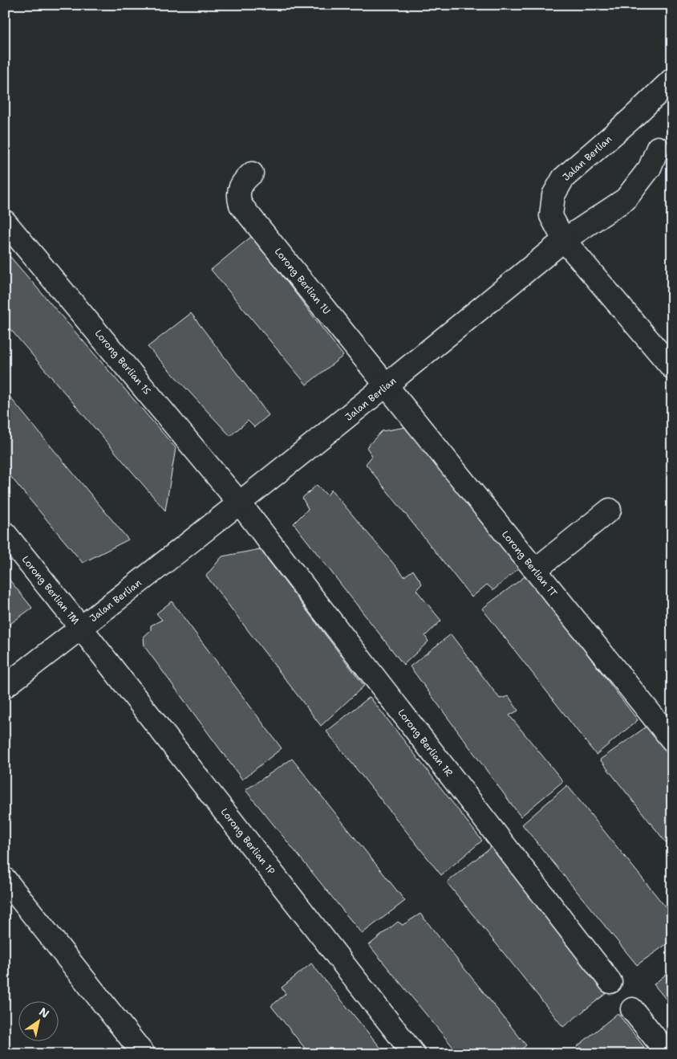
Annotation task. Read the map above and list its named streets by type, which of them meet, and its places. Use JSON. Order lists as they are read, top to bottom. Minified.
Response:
{"streets":{"street":["Jalan Berlian","Lorong Berlian 1U","Lorong Berlian 1S","Lorong Berlian 1T","Lorong Berlian 1M","Lorong Berlian 1R","Lorong Berlian 1P"]},"crossings":[["Jalan Berlian","Lorong Berlian 1U"],["Jalan Berlian","Lorong Berlian 1S"],["Jalan Berlian","Lorong Berlian 1T"],["Jalan Berlian","Lorong Berlian 1M"],["Jalan Berlian","Lorong Berlian 1R"],["Jalan Berlian","Lorong Berlian 1P"],["Lorong Berlian 1U","Lorong Berlian 1T"],["Lorong Berlian 1S","Lorong Berlian 1R"],["Lorong Berlian 1M","Lorong Berlian 1P"]],"north":"top right"}
